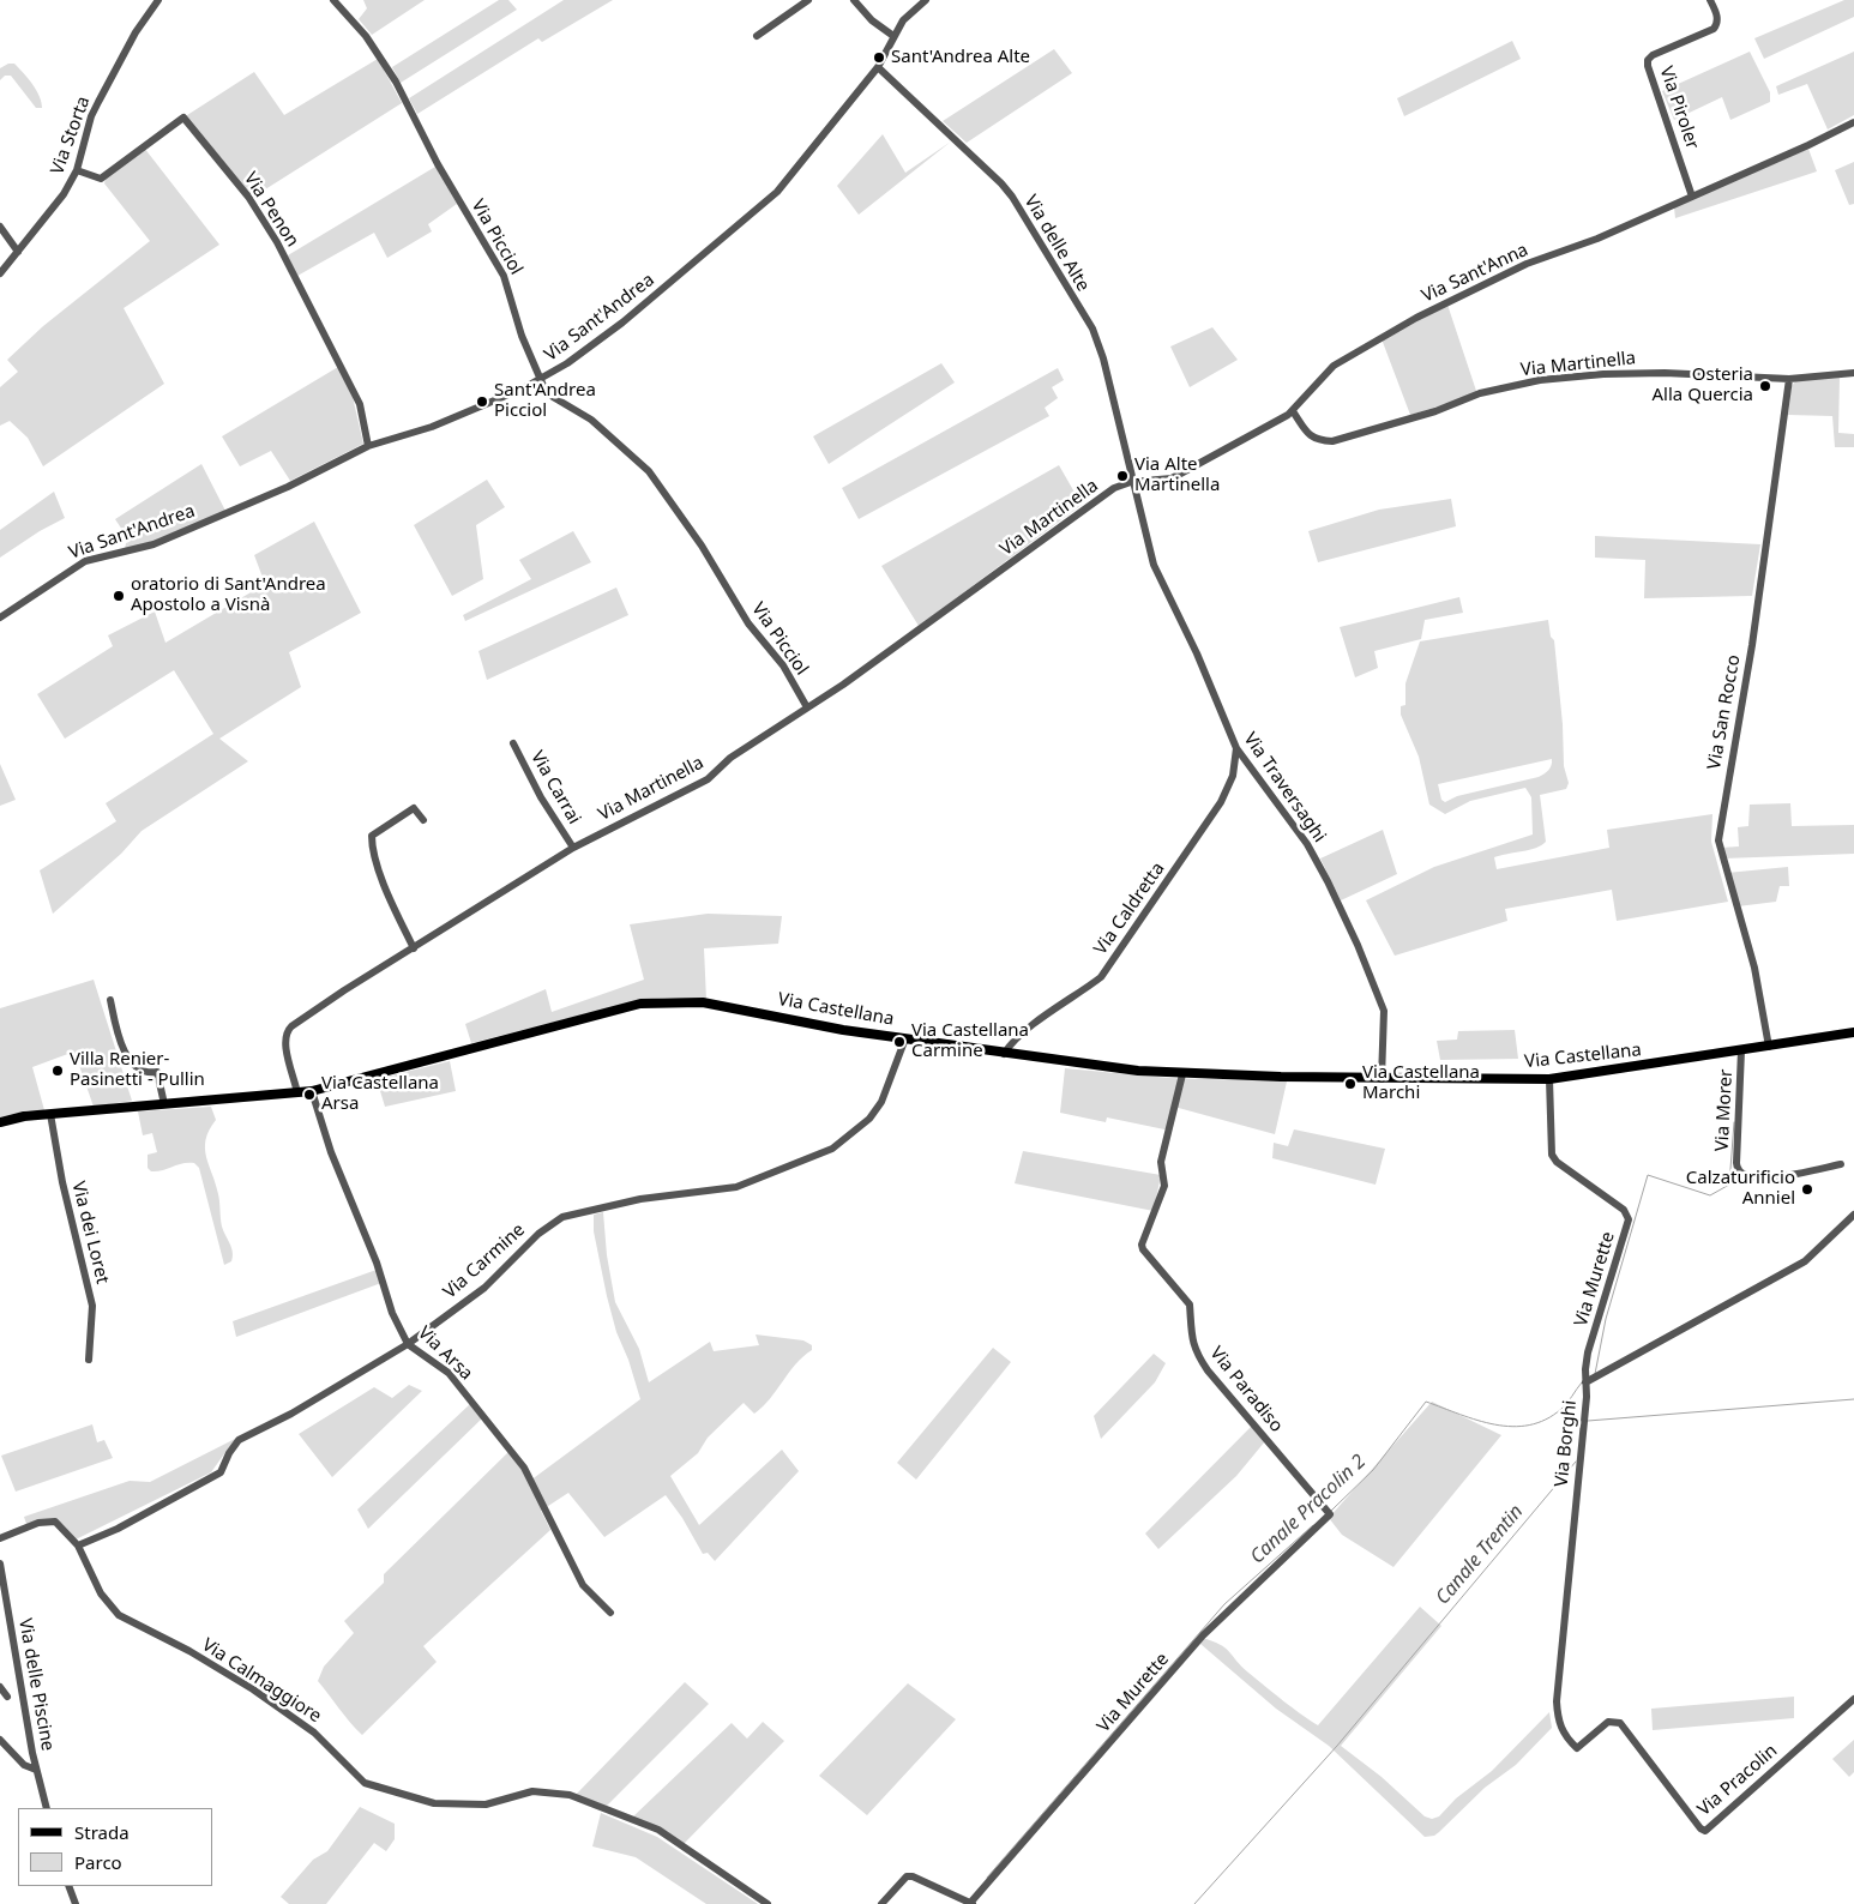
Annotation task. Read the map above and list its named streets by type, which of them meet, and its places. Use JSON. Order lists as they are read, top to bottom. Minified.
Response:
{"streets":{"main road":["Via Castellana"],"street":["Via Piroler","Via Storta","Via Penon","Via Picciol","Via delle Alte","Via Sant'Anna","Via Sant'Andrea","Via Martinella","Via San Rocco","Via Carrai","Via Traversaghi","Via Caldretta","Via Morer","Via dei Loret","Via Carmine","Via Murette","Via Arsa","Via Paradiso","Via Borghi","Via Calmaggiore","Via delle Piscine","Via Pracolin"]},"crossings":[["Via Piroler","Via Sant'Anna"],["Via Storta","Via Penon"],["Via Penon","Via Sant'Andrea"],["Via Picciol","Via Sant'Andrea"],["Via Picciol","Via Martinella"],["Via delle Alte","Via Sant'Anna"],["Via delle Alte","Via Sant'Andrea"],["Via delle Alte","Via Martinella"],["Via delle Alte","Via Traversaghi"],["Via Sant'Anna","Via Martinella"],["Via Sant'Anna","Via Traversaghi"],["Via Martinella","Via San Rocco"],["Via Martinella","Via Carrai"],["Via Martinella","Via Traversaghi"],["Via Martinella","Via Castellana"],["Via San Rocco","Via Castellana"],["Via Traversaghi","Via Caldretta"],["Via Traversaghi","Via Castellana"],["Via Caldretta","Via Castellana"],["Via Castellana","Via Morer"],["Via Castellana","Via dei Loret"],["Via Castellana","Via Carmine"],["Via Castellana","Via Murette"],["Via Castellana","Via Arsa"],["Via Castellana","Via Paradiso"],["Via Carmine","Via Arsa"],["Via Carmine","Via Calmaggiore"],["Via Murette","Via Paradiso"],["Via Murette","Via Borghi"],["Via Borghi","Via Pracolin"]],"water":["Canale Pracolin 2","Canale Trentin"],"places":["Sant'Andrea Alte","Osteria Alla Quercia","Sant'Andrea Picciol","Via Alte Martinella","oratorio di Sant'Andrea Apostolo a Visnà","Via Castellana Carmine","Villa Renier- Pasinetti - Pullin","Via Castellana Marchi","Via Castellana Arsa","Calzaturificio Anniel"],"legend":["Strada","Parco"]}
